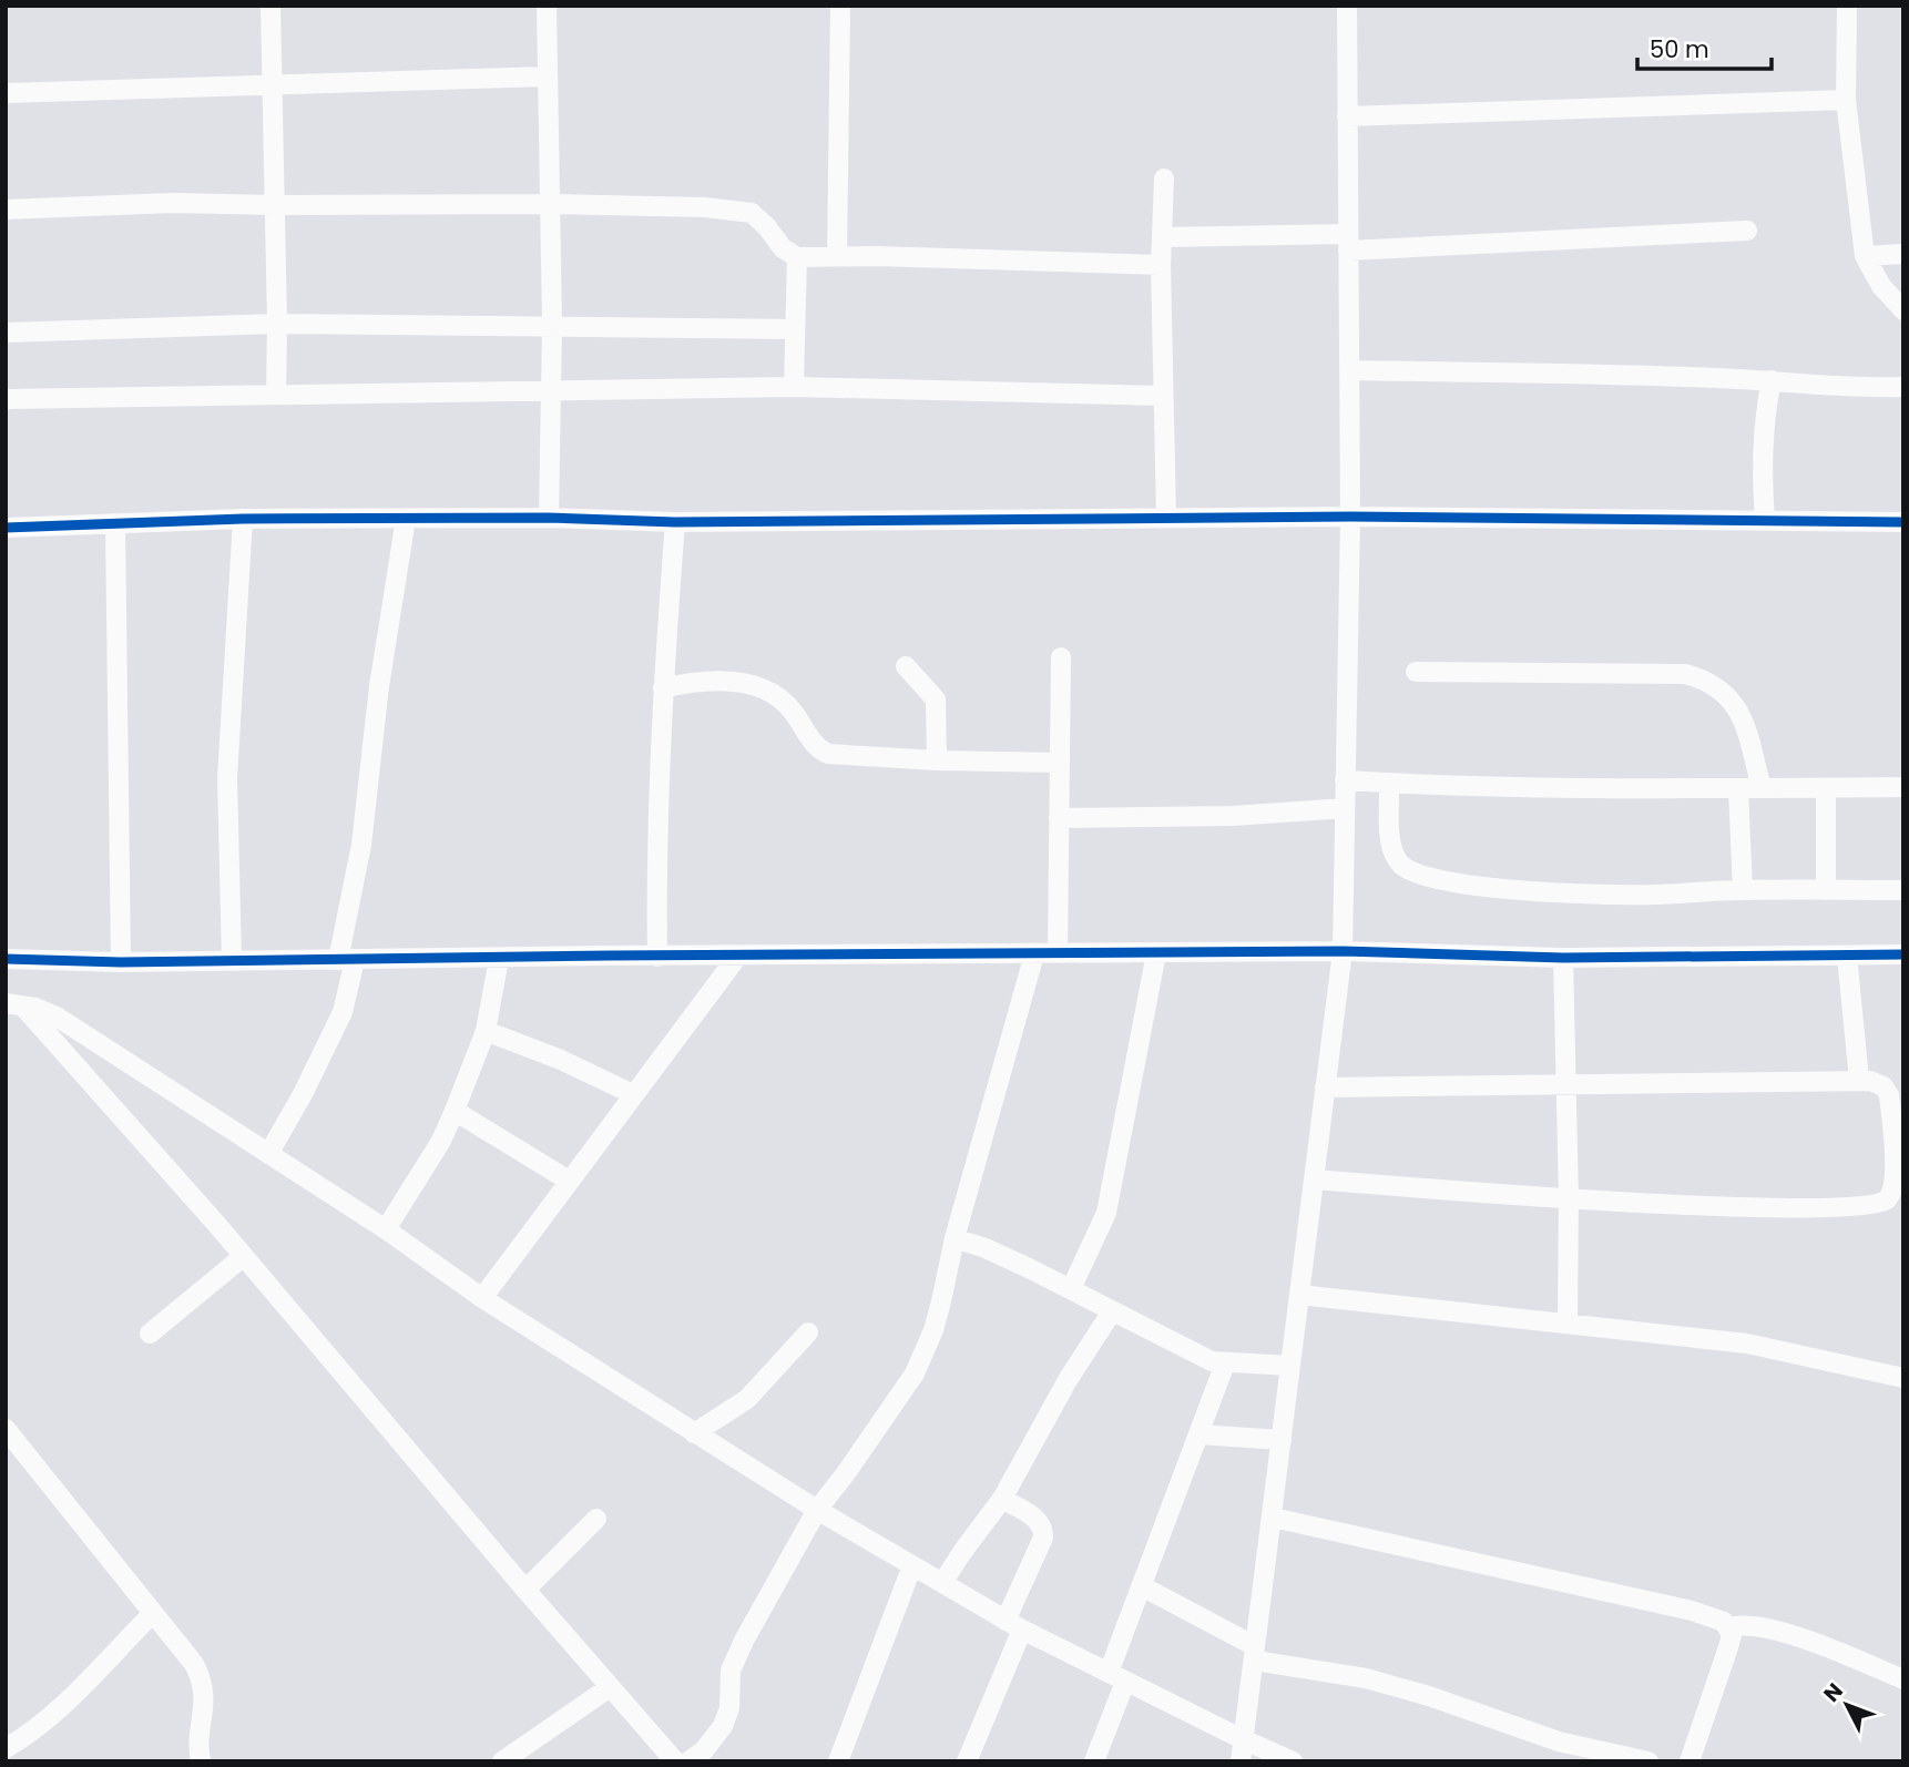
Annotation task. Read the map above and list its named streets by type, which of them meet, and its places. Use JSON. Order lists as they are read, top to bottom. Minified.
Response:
{"scale_bar":"50 m","north":"top left"}
